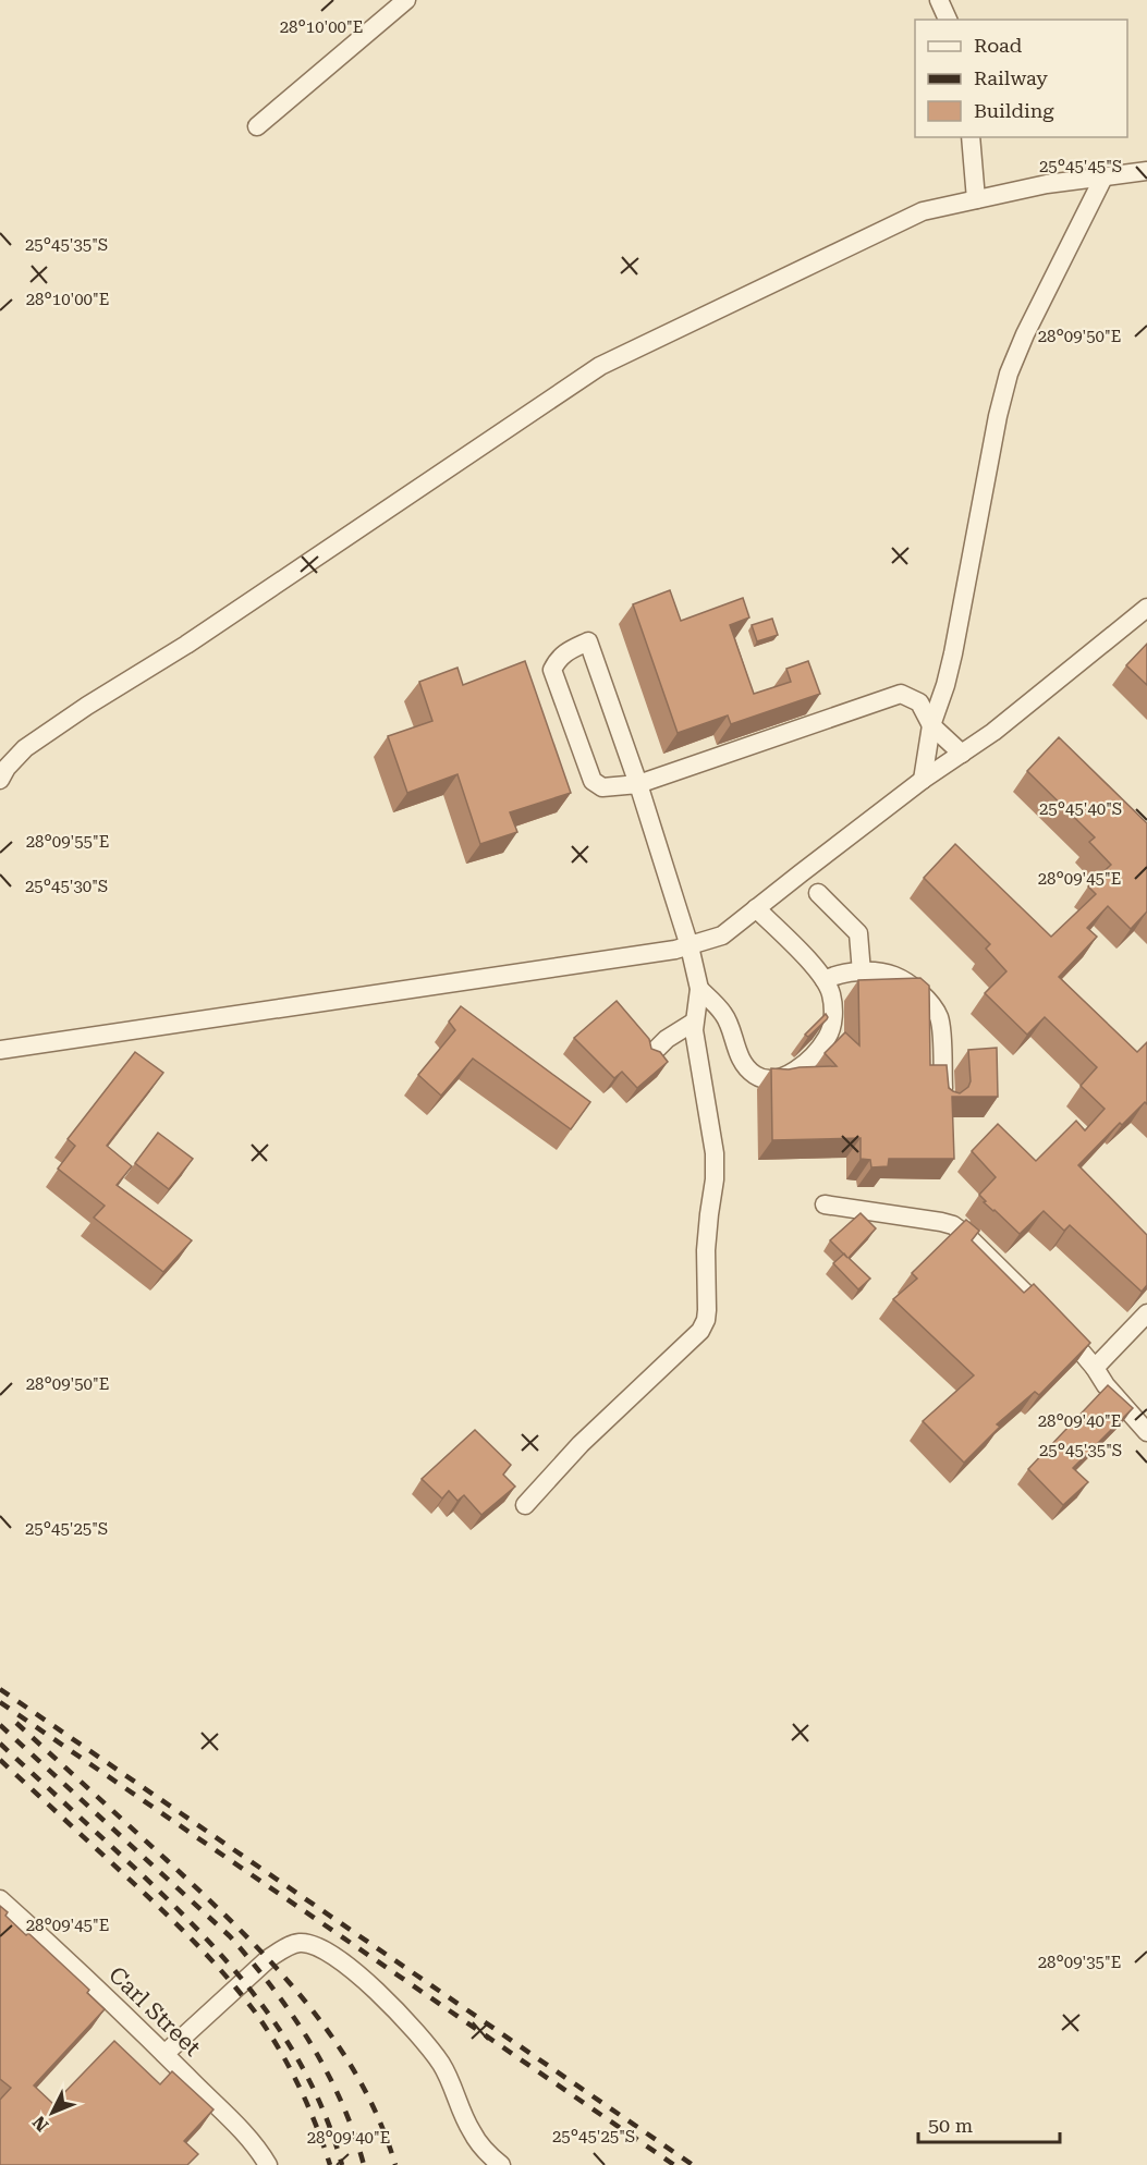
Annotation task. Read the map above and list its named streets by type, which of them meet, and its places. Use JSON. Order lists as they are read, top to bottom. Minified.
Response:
{"streets":{"street":["Carl Street"]},"legend":["Road","Railway","Building"],"scale_bar":"50 m","north":"bottom left","coordinates":["28°10'00\"E","25°45'45\"S","25°45'35\"S","28°09'50\"E","25°45'40\"S","28°09'55\"E","28°09'45\"E","25°45'30\"S","28°09'40\"E","25°45'25\"S","28°09'35\"E"]}
